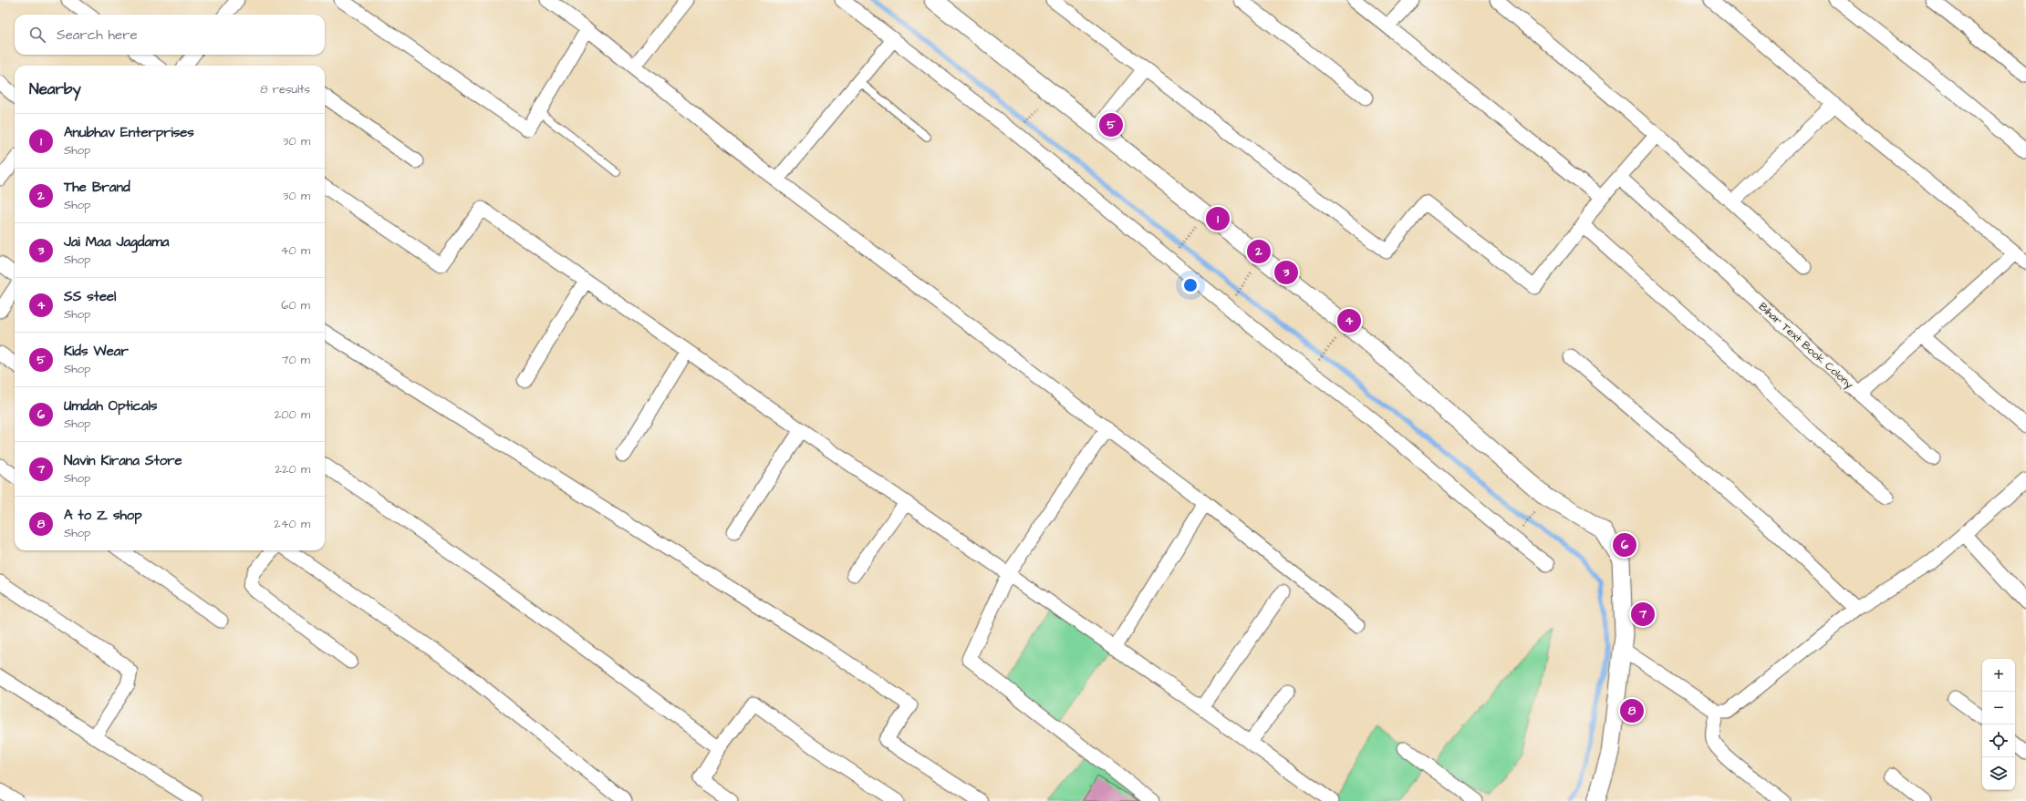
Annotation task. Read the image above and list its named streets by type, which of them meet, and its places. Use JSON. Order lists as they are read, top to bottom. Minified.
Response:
{"streets":{"street":["Bihar Text Book Colony"]},"page":{"search":"Search here","heading":["Nearby","8 results"],"pins":["5","1","2","3","4","6","7","8"],"list":[{"mark":"1","name":"Anubhav Enterprises","note":"Shop","value":"30 m"},{"mark":"2","name":"The Brand","note":"Shop","value":"30 m"},{"mark":"3","name":"Jai Maa Jagdama","note":"Shop","value":"40 m"},{"mark":"4","name":"SS steel","note":"Shop","value":"60 m"},{"mark":"5","name":"Kids Wear","note":"Shop","value":"70 m"},{"mark":"6","name":"Umdah Opticals","note":"Shop","value":"200 m"},{"mark":"7","name":"Navin Kirana Store","note":"Shop","value":"220 m"},{"mark":"8","name":"A to Z shop","note":"Shop","value":"240 m"}],"map_buttons":["+","−"]}}
